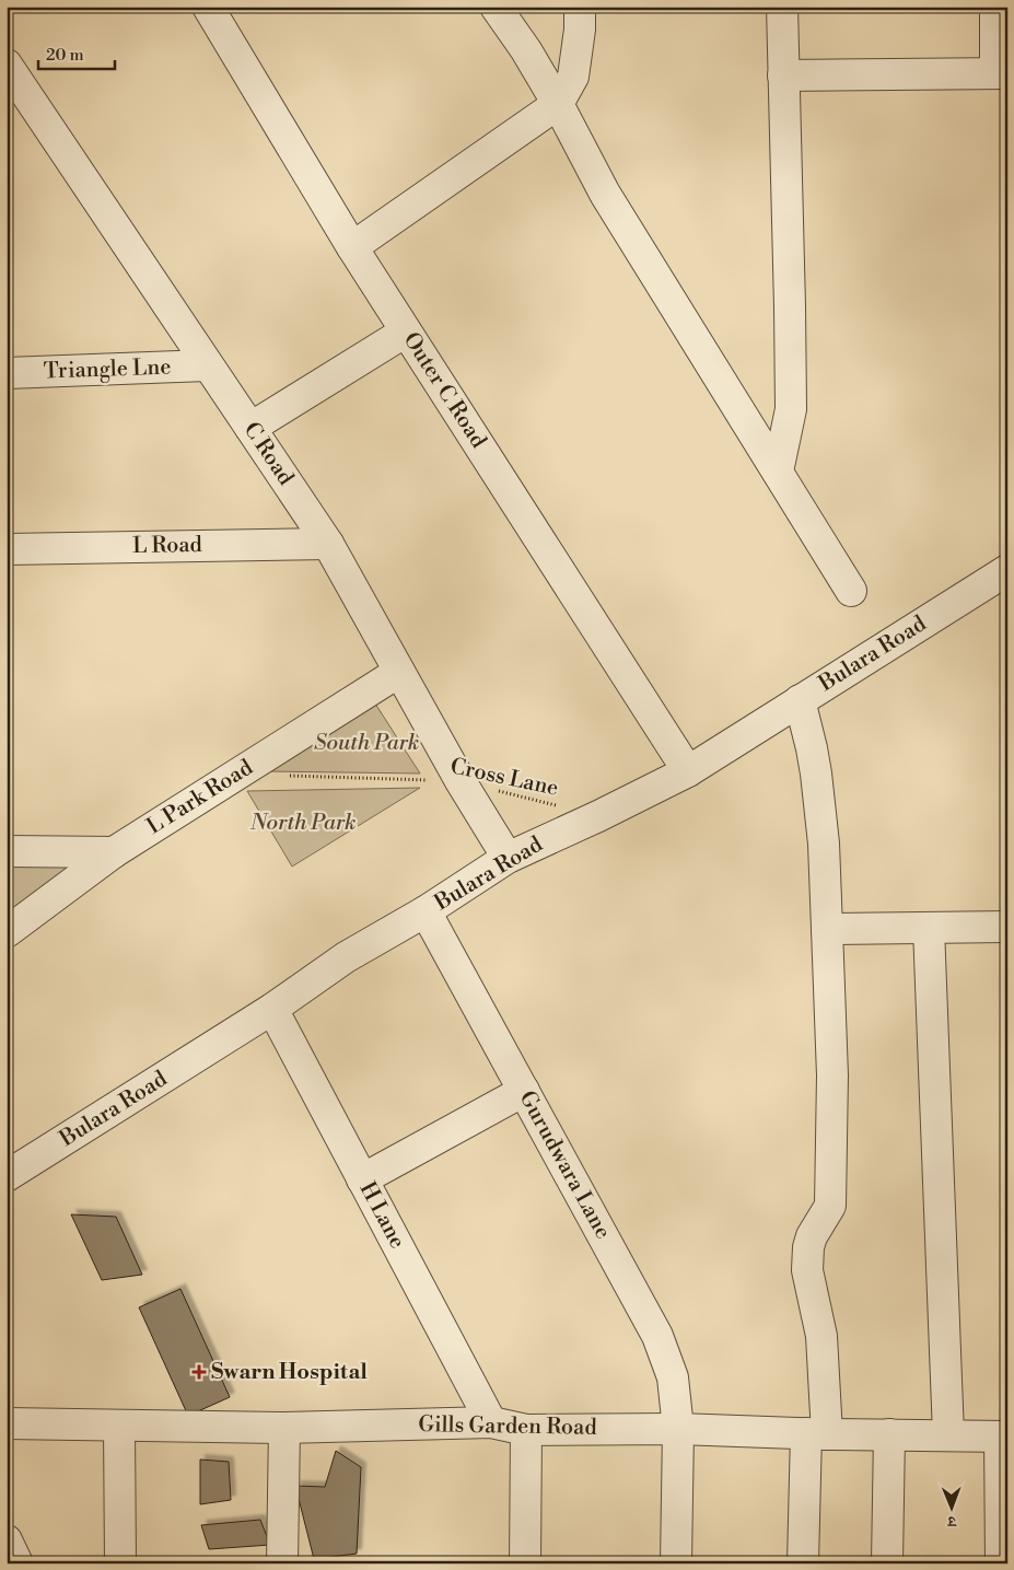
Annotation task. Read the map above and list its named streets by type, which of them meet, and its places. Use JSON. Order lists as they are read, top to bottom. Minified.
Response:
{"streets":{"street":["Triangle Lne","Outer C Road","C Road","L Road","Bulara Road","L Park Road","Gurudwara Lane","H Lane","Gills Garden Road"],"path":["Cross Lane"]},"crossings":[["Triangle Lne","C Road"],["Outer C Road","Bulara Road"],["C Road","L Road"],["C Road","Bulara Road"],["C Road","Cross Lane"],["C Road","L Park Road"],["Bulara Road","Gurudwara Lane"],["Bulara Road","H Lane"],["Gurudwara Lane","Gills Garden Road"],["H Lane","Gills Garden Road"]],"parks":["South Park","North Park"],"places":{"health":["Swarn Hospital"]},"scale_bar":"20 m","north":"bottom"}
